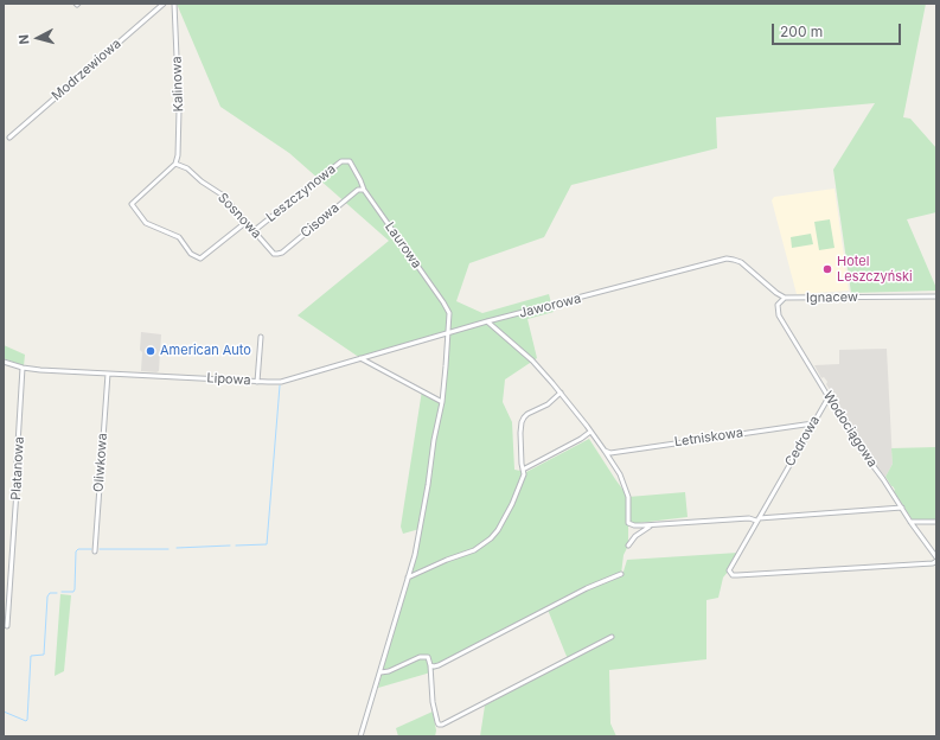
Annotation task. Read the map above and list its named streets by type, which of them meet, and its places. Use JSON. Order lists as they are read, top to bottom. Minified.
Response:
{"streets":{"street":["Modrzewiowa","Kalinowa","Leszczynowa","Sosnowa","Cisowa","Laurowa","Ignacew","Jaworowa","Lipowa","Wodociągowa","Letniskowa","Cedrowa","Oliwkowa","Platanowa"]},"crossings":[["Kalinowa","Sosnowa"],["Leszczynowa","Sosnowa"],["Leszczynowa","Laurowa"],["Sosnowa","Cisowa"],["Cisowa","Laurowa"],["Laurowa","Jaworowa"],["Ignacew","Jaworowa"],["Ignacew","Wodociągowa"],["Jaworowa","Lipowa"],["Jaworowa","Wodociągowa"],["Lipowa","Oliwkowa"],["Lipowa","Platanowa"],["Wodociągowa","Cedrowa"],["Letniskowa","Cedrowa"]],"places":["Hotel Leszczyński","American Auto"],"scale_bar":"200 m","north":"left"}
